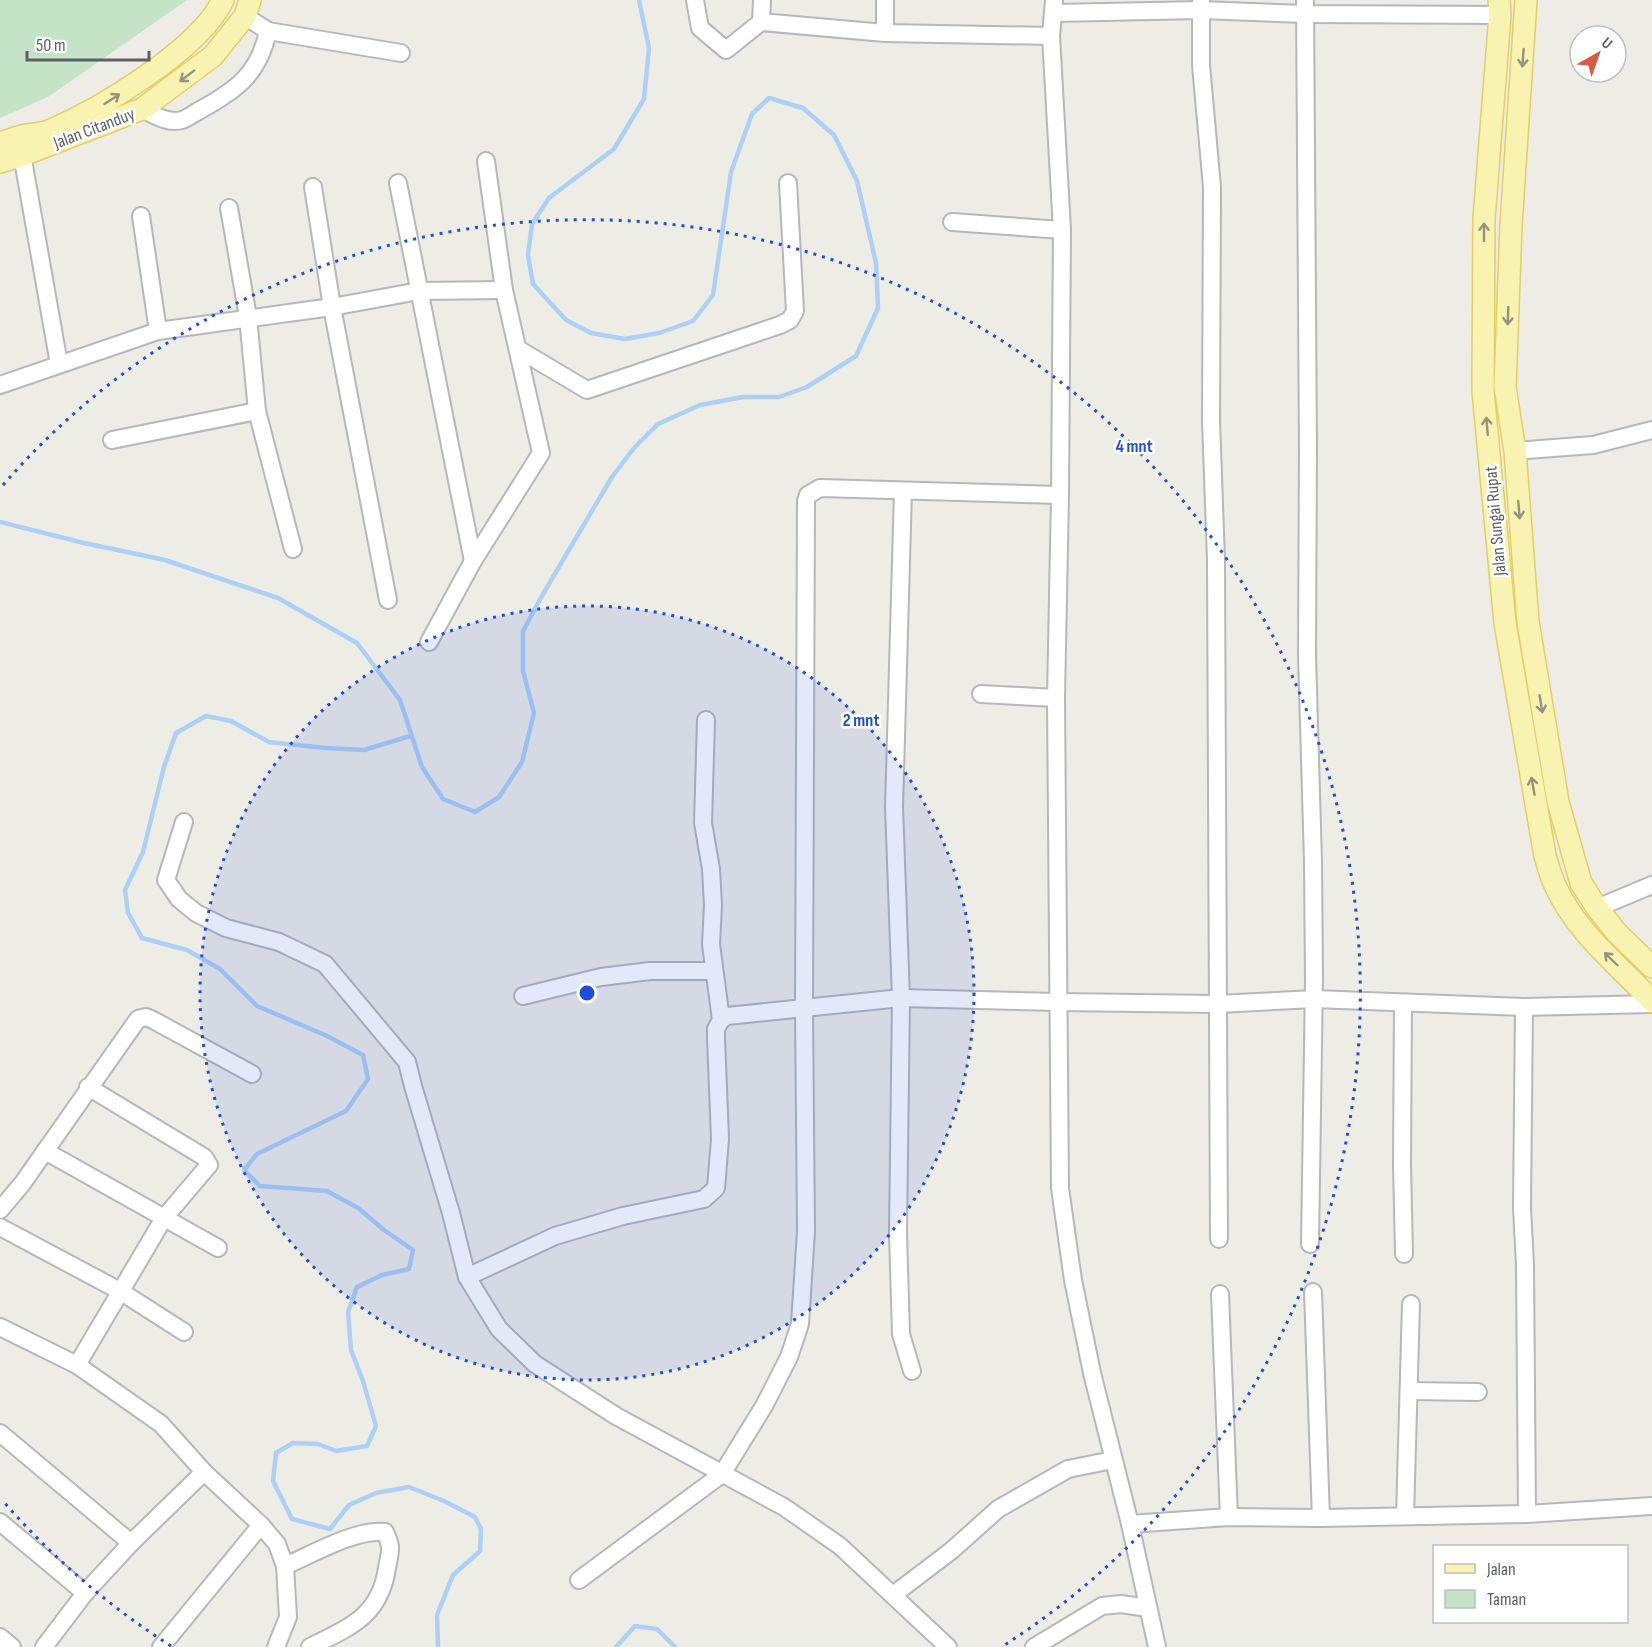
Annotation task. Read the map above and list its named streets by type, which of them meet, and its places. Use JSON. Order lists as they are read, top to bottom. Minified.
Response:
{"streets":{"main road":["Jalan Citanduy","Jalan Sungai Rupat"]},"legend":["Jalan","Taman"],"scale_bar":"50 m","north":"top right","rings":["4 mnt","2 mnt"]}
